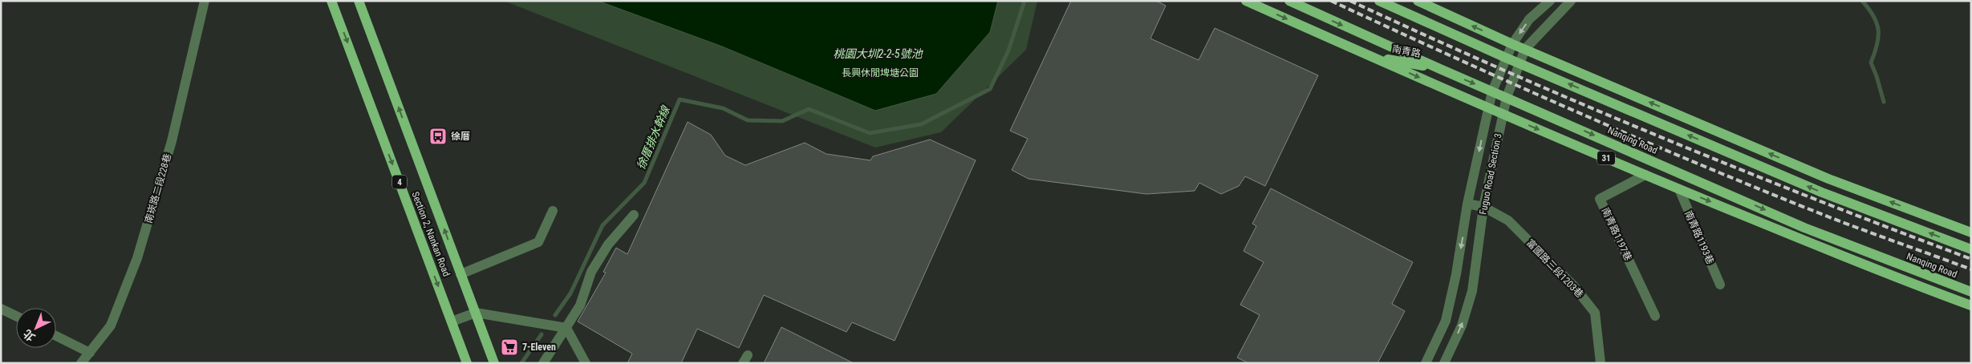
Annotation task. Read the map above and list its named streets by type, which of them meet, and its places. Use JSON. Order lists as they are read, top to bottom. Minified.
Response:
{"streets":{"main road":["南青路","Nanqing Road","31","4","Section 2, Nankan Road"],"street":["Fuguo Road Section 3","南崁路二段228巷","南青路1197巷","南青路1193巷","富國路三段1203巷"]},"crossings":[["南青路","Nanqing Road"],["南青路","31"],["Nanqing Road","Fuguo Road Section 3"],["31","Fuguo Road Section 3"],["31","南青路1197巷"],["31","南青路1193巷"],["Fuguo Road Section 3","富國路三段1203巷"]],"water":["桃園大圳2-2-5號池","徐厝排水幹線"],"parks":["長興休閒埤塘公園"],"places":{"bus stop":["徐厝"],"supermarket":["7-Eleven"]},"north":"bottom left"}
